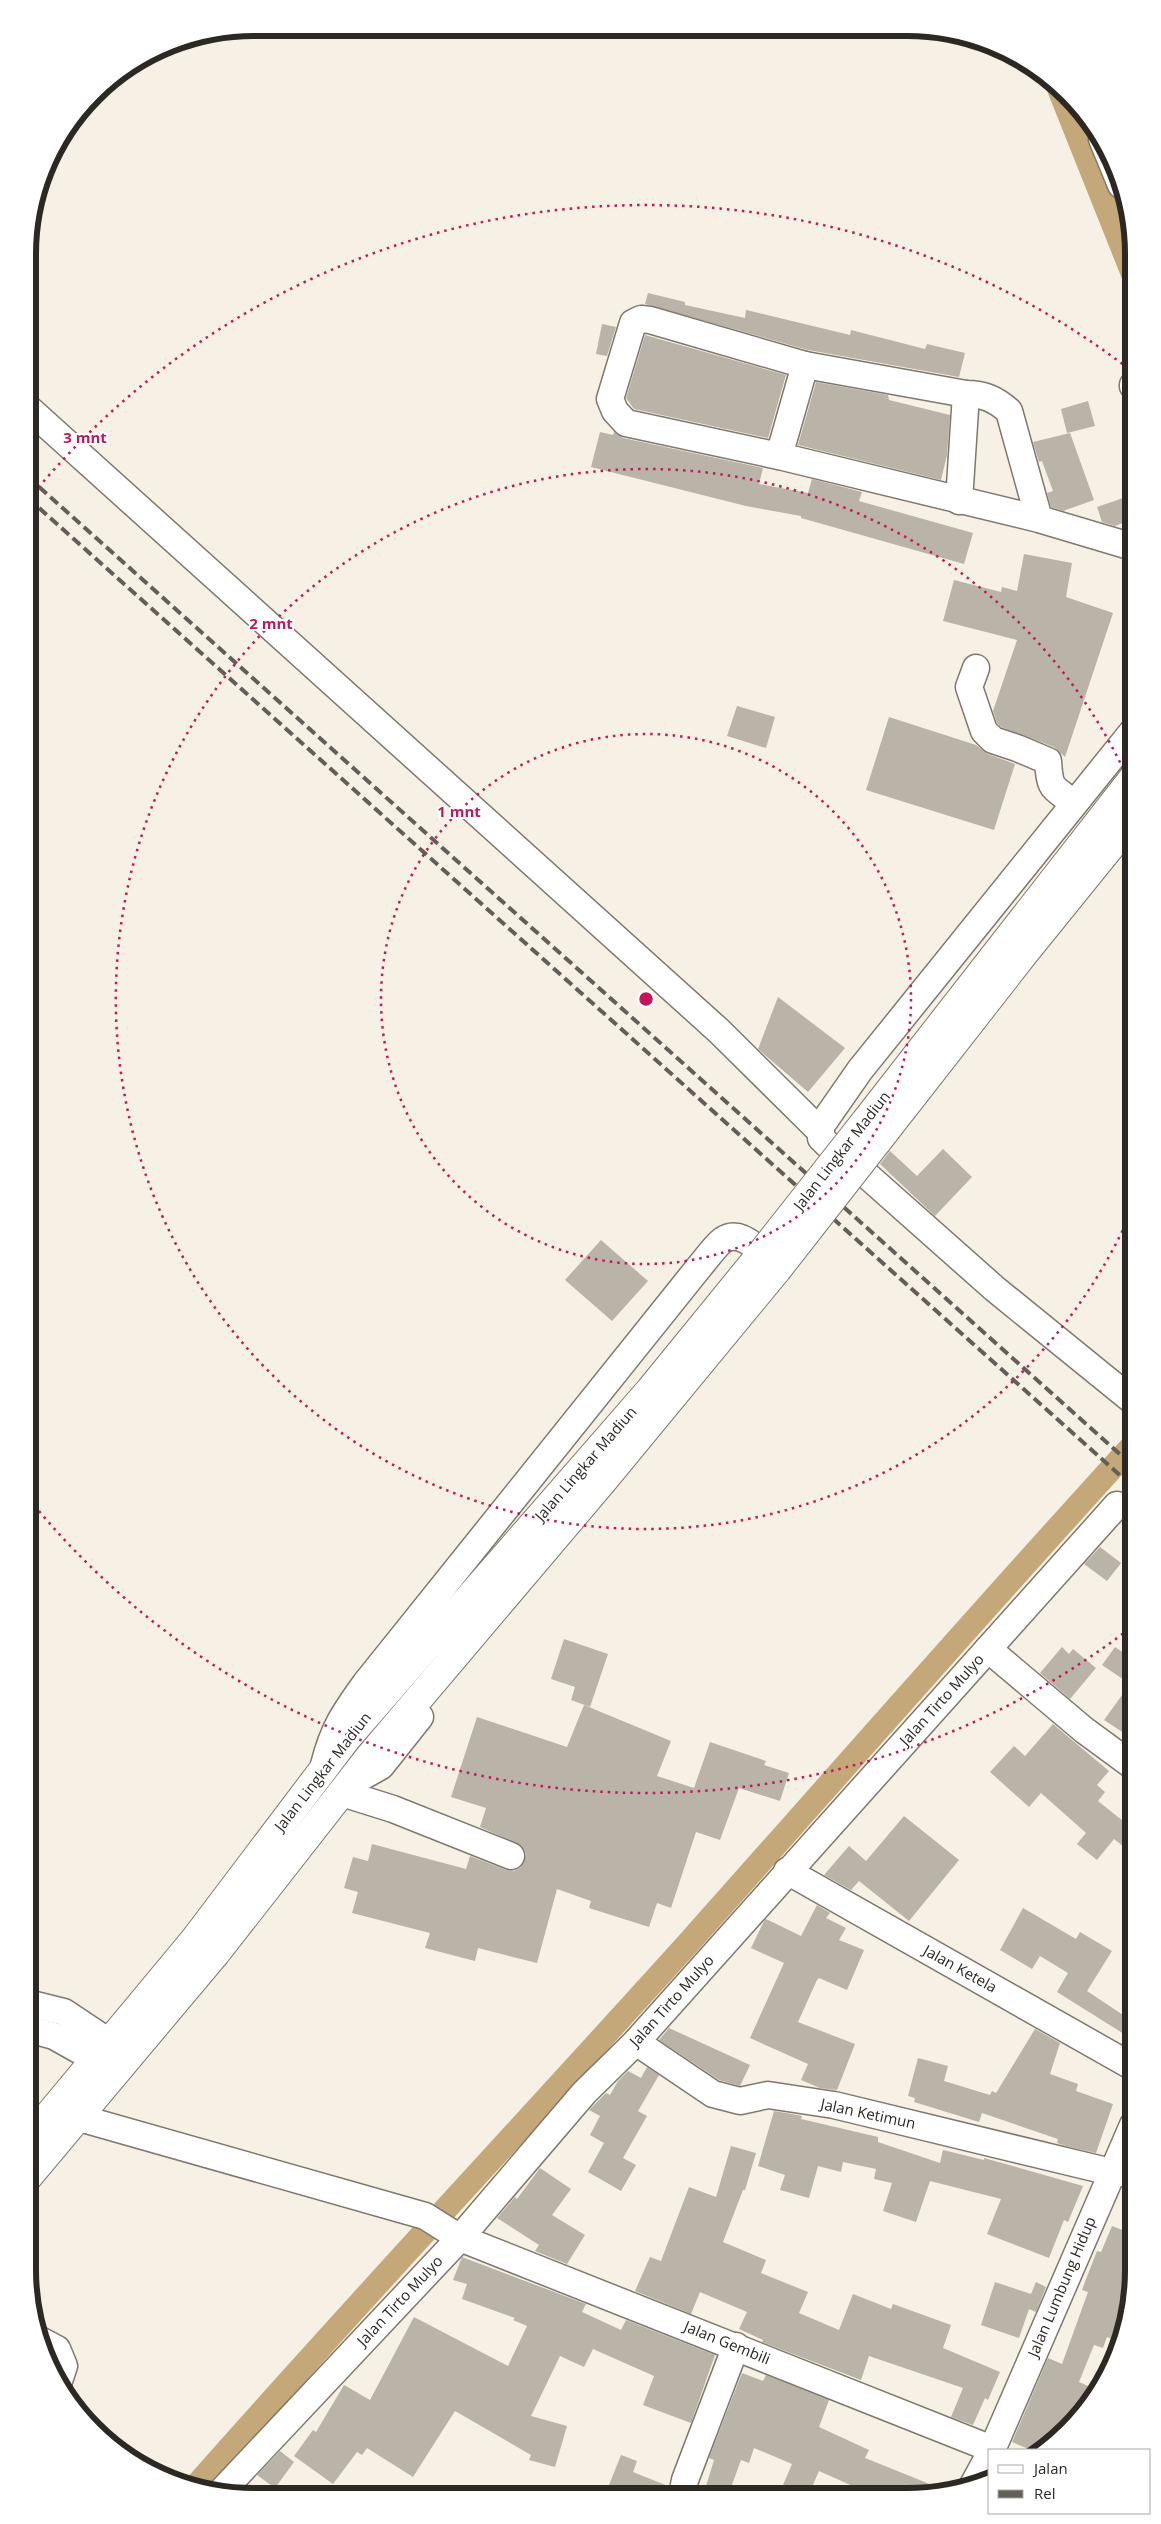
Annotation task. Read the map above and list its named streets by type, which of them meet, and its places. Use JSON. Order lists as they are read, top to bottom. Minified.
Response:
{"streets":{"main road":["Jalan Lingkar Madiun"],"street":["Jalan Tirto Mulyo","Jalan Ketela","Jalan Ketimun","Jalan Lumbung Hidup","Jalan Gembili"]},"crossings":[["Jalan Lingkar Madiun","Jalan Gembili"],["Jalan Tirto Mulyo","Jalan Ketela"],["Jalan Tirto Mulyo","Jalan Ketimun"],["Jalan Tirto Mulyo","Jalan Gembili"],["Jalan Ketimun","Jalan Lumbung Hidup"]],"legend":["Jalan","Rel"],"rings":["3 mnt","2 mnt","1 mnt"]}
